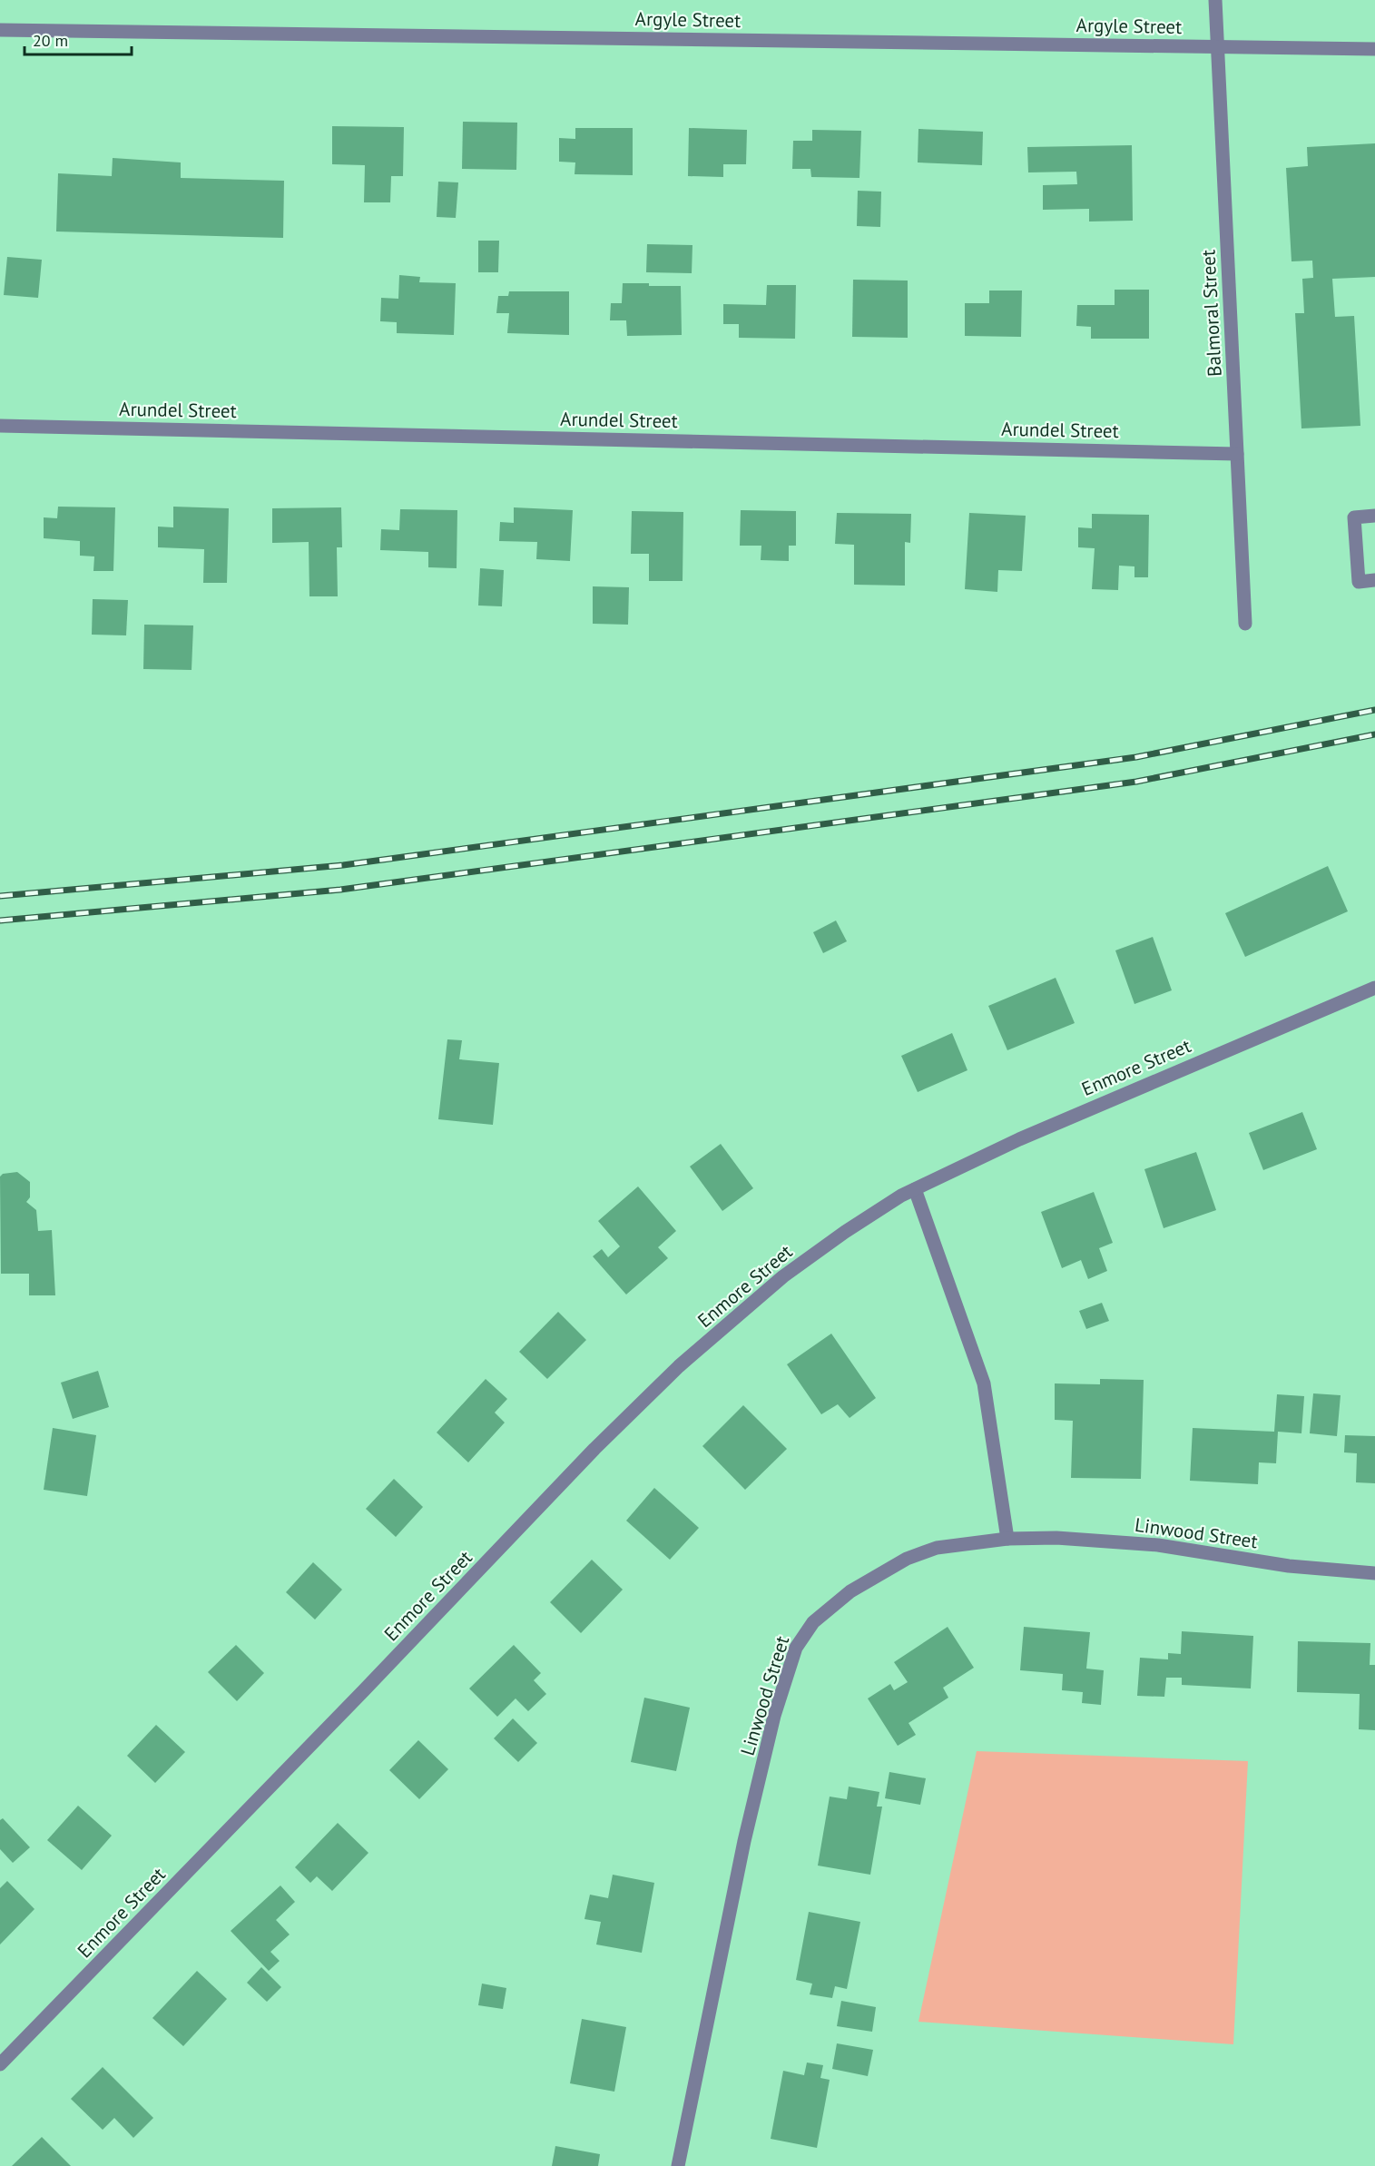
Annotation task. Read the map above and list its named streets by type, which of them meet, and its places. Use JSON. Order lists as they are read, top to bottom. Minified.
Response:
{"streets":{"street":["Argyle Street","Balmoral Street","Arundel Street","Enmore Street","Linwood Street"]},"crossings":[["Argyle Street","Balmoral Street"],["Balmoral Street","Arundel Street"]],"scale_bar":"20 m"}
